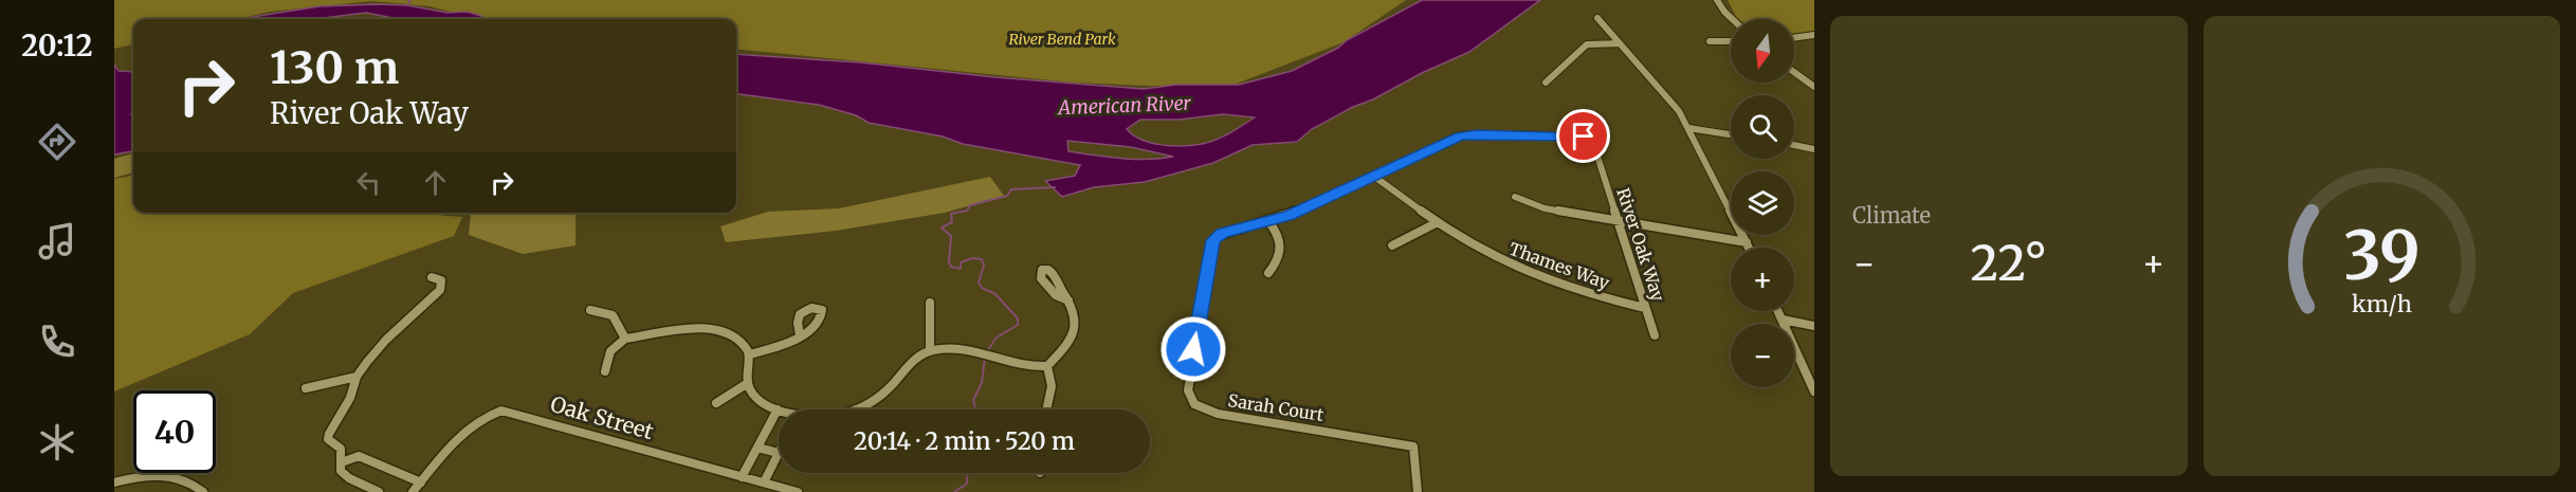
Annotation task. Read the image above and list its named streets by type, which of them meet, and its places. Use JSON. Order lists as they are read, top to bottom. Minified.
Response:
{"streets":{"street":["River Oak Way","Thames Way","Sarah Court","Oak Street"]},"crossings":[["River Oak Way","Thames Way"],["River Oak Way","Sarah Court"]],"water":["American River"],"parks":["River Bend Park"],"north":"bottom","page":{"tabs":"20:12","tile":"Climate","map_buttons":["+","−"],"turn":["130 m","River Oak Way"],"heat":["−","22°","+"],"limit":"40","trip":"20:14 · 2 min · 520 m","gauge":["39","km/h"]}}
